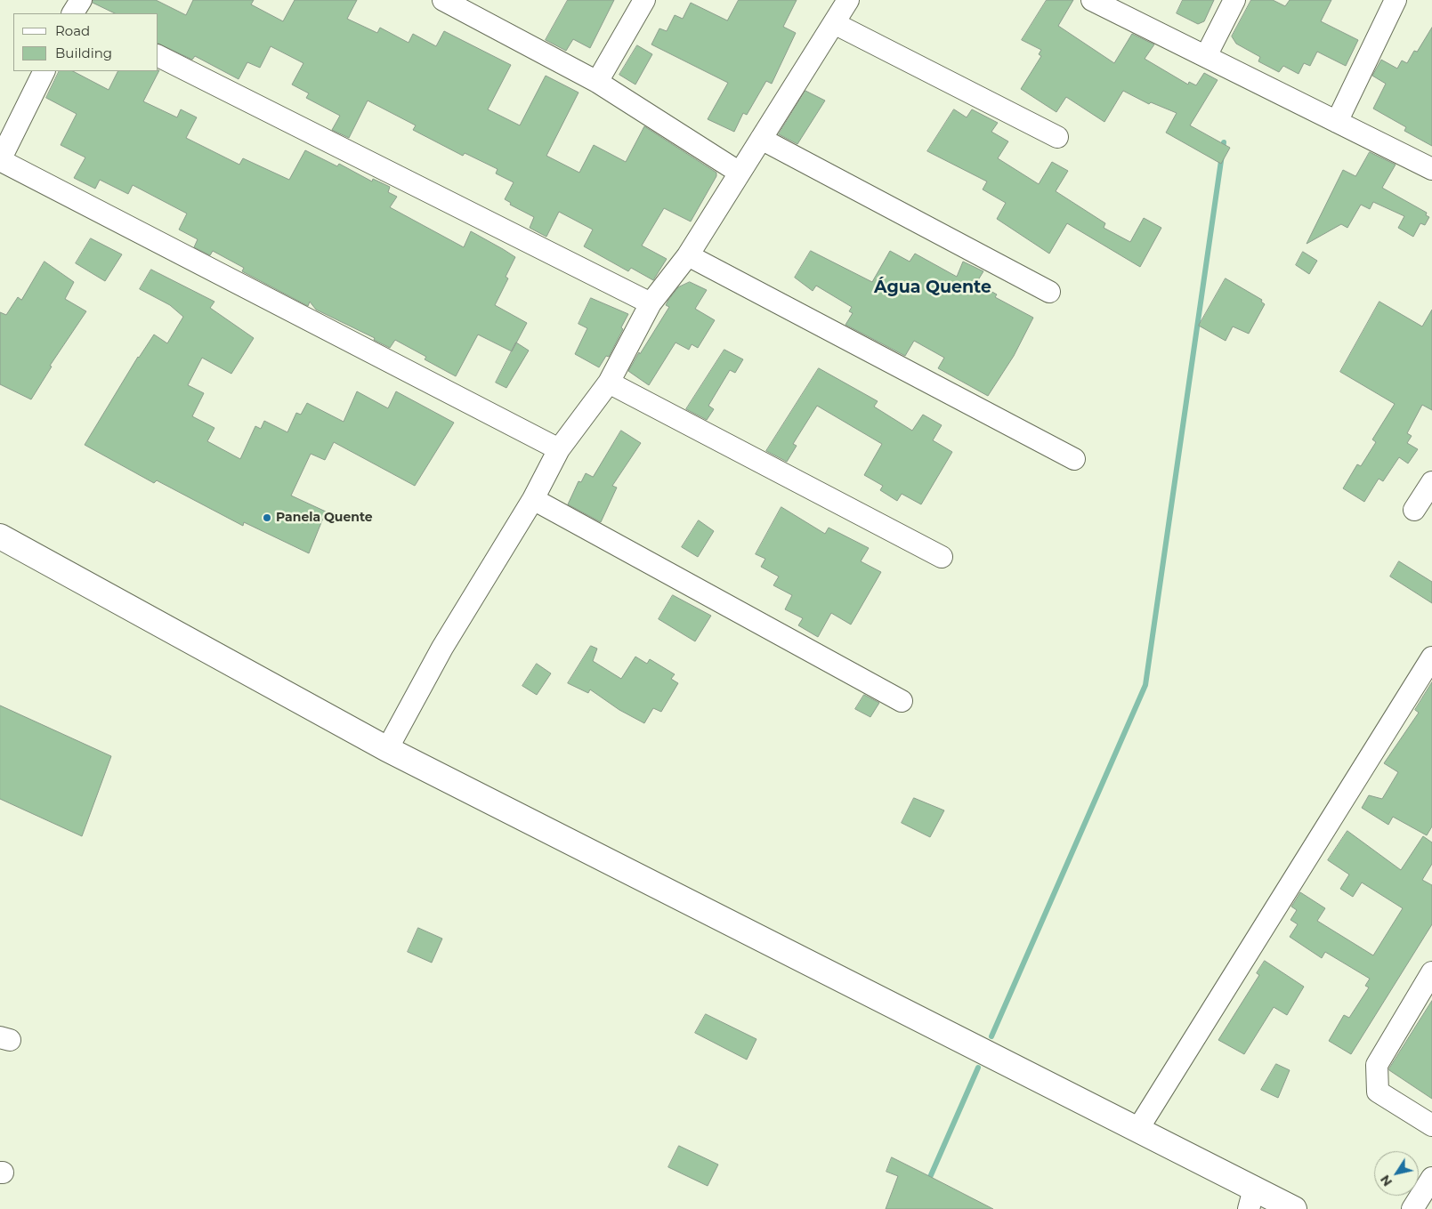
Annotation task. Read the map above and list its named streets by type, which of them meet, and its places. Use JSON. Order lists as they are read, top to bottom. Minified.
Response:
{"districts":["Água Quente"],"places":["Panela Quente"],"legend":["Road","Building"],"north":"bottom left"}
